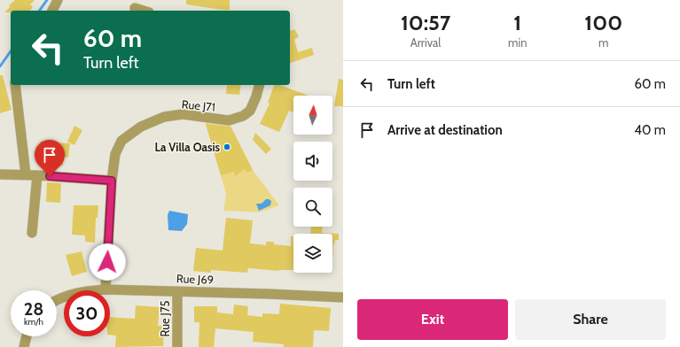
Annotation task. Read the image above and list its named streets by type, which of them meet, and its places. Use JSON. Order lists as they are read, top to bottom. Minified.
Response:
{"streets":{"street":["Rue J71","Rue J69","Rue J75"]},"crossings":[["Rue J71","Rue J69"],["Rue J69","Rue J75"]],"places":["La Villa Oasis"],"north":"top","page":{"eta":["10:57","Arrival","1","min","100","m"],"turn":["60 m","Turn left"],"list":[{"name":"Turn left","value":"60 m"},{"name":"Arrive at destination","value":"40 m"}],"speed":"28 km/h","limit":"30","buttons":["Exit","Share"]}}
